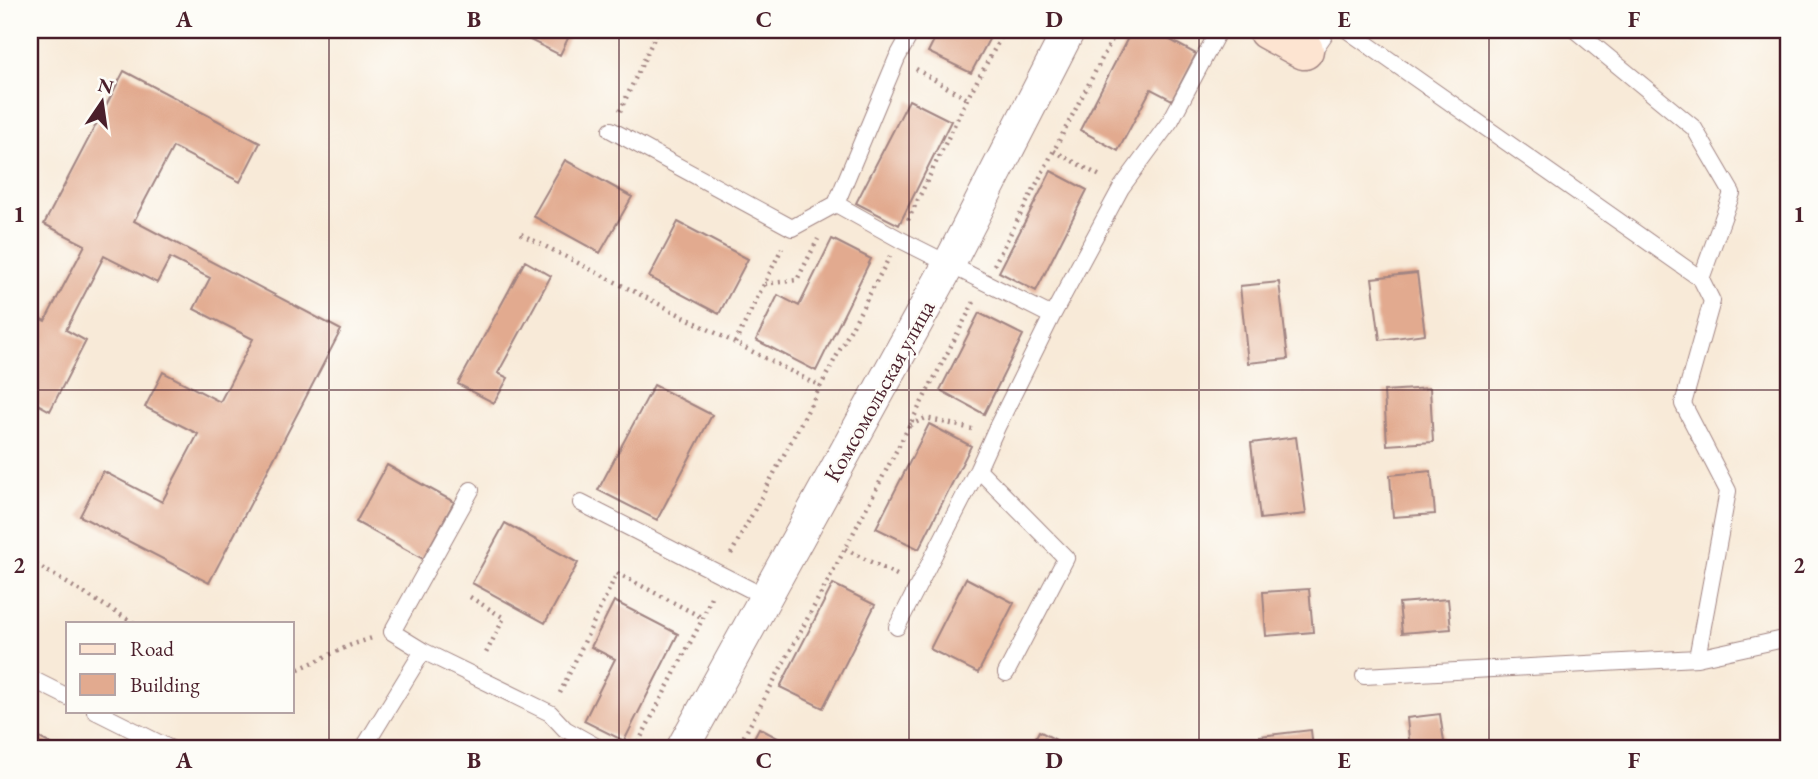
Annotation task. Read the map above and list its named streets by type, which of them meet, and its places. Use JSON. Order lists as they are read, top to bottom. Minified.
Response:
{"streets":{"street":["Комсомольская улица"]},"legend":["Road","Building"],"north":"top","grid":{"columns":["A","B","C","D","E","F"],"rows":["1","2"]}}
